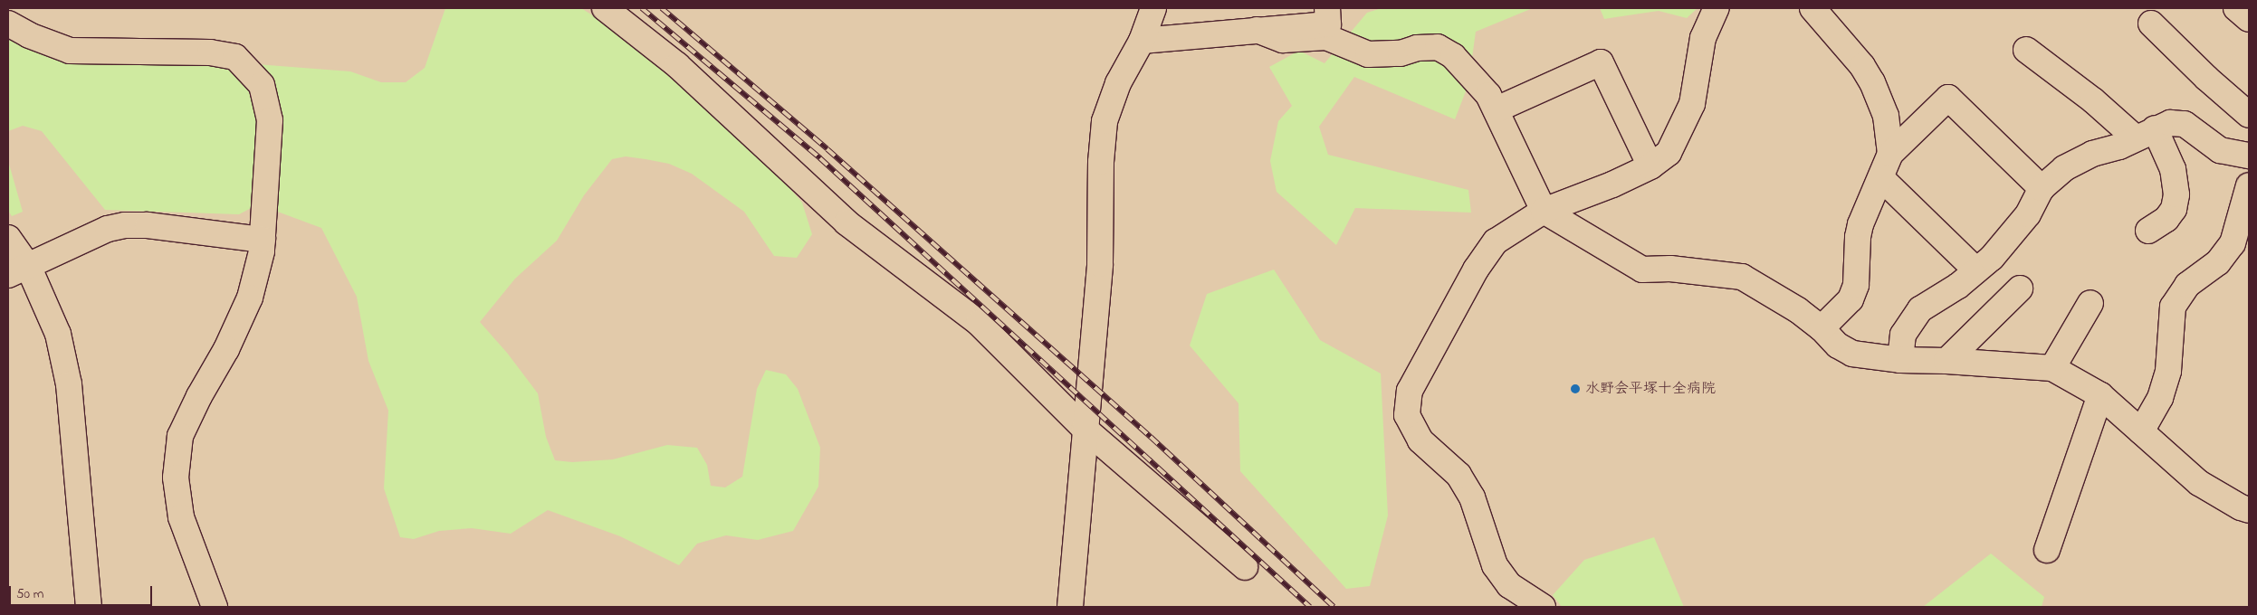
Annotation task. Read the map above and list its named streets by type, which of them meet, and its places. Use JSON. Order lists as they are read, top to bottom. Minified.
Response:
{"places":["水野会平塚十全病院"],"scale_bar":"50 m"}
